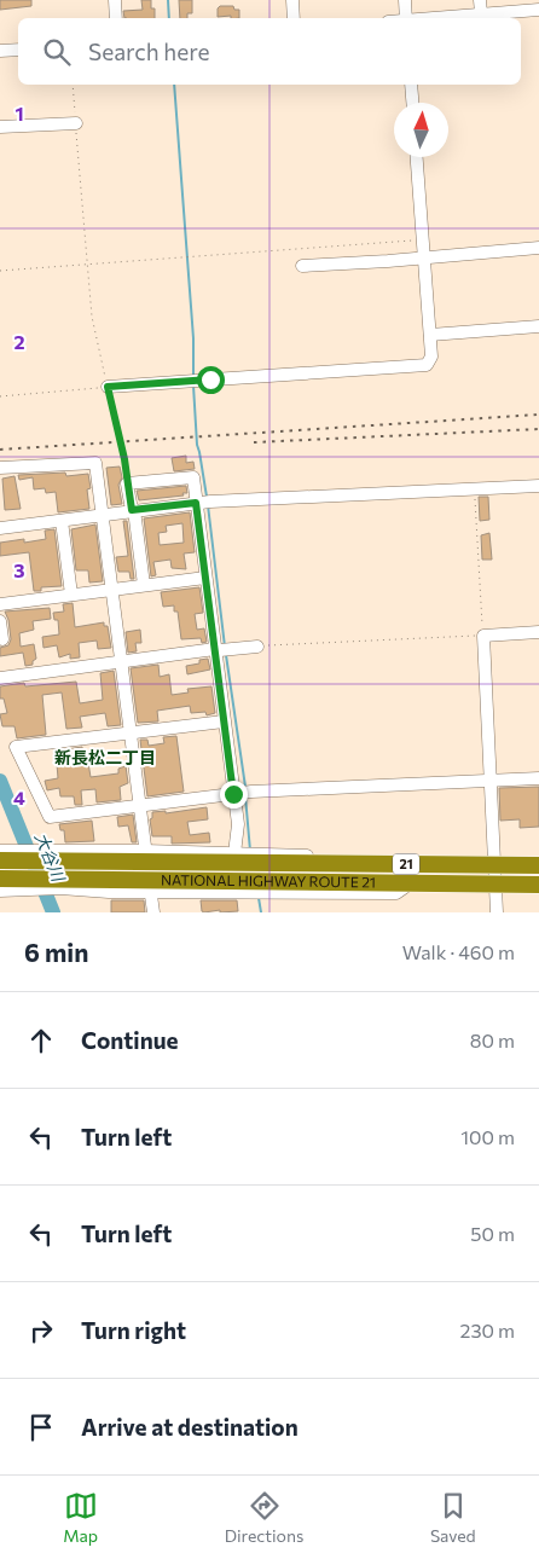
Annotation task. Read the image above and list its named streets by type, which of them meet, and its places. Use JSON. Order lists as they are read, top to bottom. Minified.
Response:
{"streets":{"highway":["21","NATIONAL HIGHWAY ROUTE 21"]},"districts":["新長松二丁目"],"water":["大谷川"],"north":"top","page":{"search":"Search here","heading":["6 min","Walk · 460 m"],"list":[["Continue","80 m"],["Turn left","100 m"],["Turn left","50 m"],["Turn right","230 m"],"Arrive at destination"],"nav":["Map","Directions","Saved"]},"grid":{"rows":["1","2","3","4"]}}
